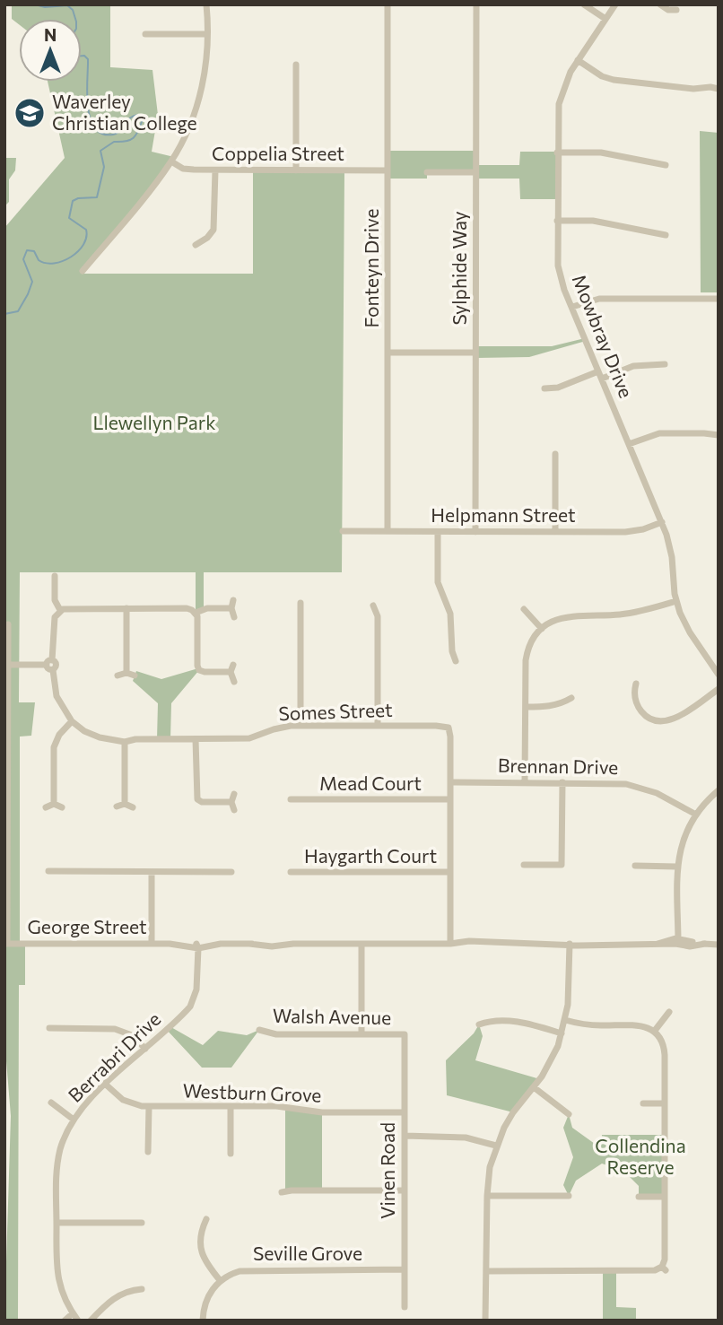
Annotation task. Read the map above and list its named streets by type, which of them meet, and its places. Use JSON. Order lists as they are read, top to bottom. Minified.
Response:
{"streets":{"street":["Coppelia Street","Fonteyn Drive","Sylphide Way","Mowbray Drive","Helpmann Street","Somes Street","Brennan Drive","Mead Court","Haygarth Court","George Street","Walsh Avenue","Berrabri Drive","Westburn Grove","Vinen Road","Seville Grove"]},"crossings":[["Coppelia Street","Fonteyn Drive"],["Fonteyn Drive","Helpmann Street"],["Sylphide Way","Helpmann Street"],["Mowbray Drive","Helpmann Street"],["Somes Street","Brennan Drive"],["Somes Street","Mead Court"],["Somes Street","Haygarth Court"],["Somes Street","George Street"],["George Street","Berrabri Drive"],["Walsh Avenue","Vinen Road"],["Berrabri Drive","Westburn Grove"],["Westburn Grove","Vinen Road"],["Vinen Road","Seville Grove"]],"parks":["Llewellyn Park","Collendina Reserve"],"places":{"school or university":["Waverley Christian College"]},"north":"top"}
